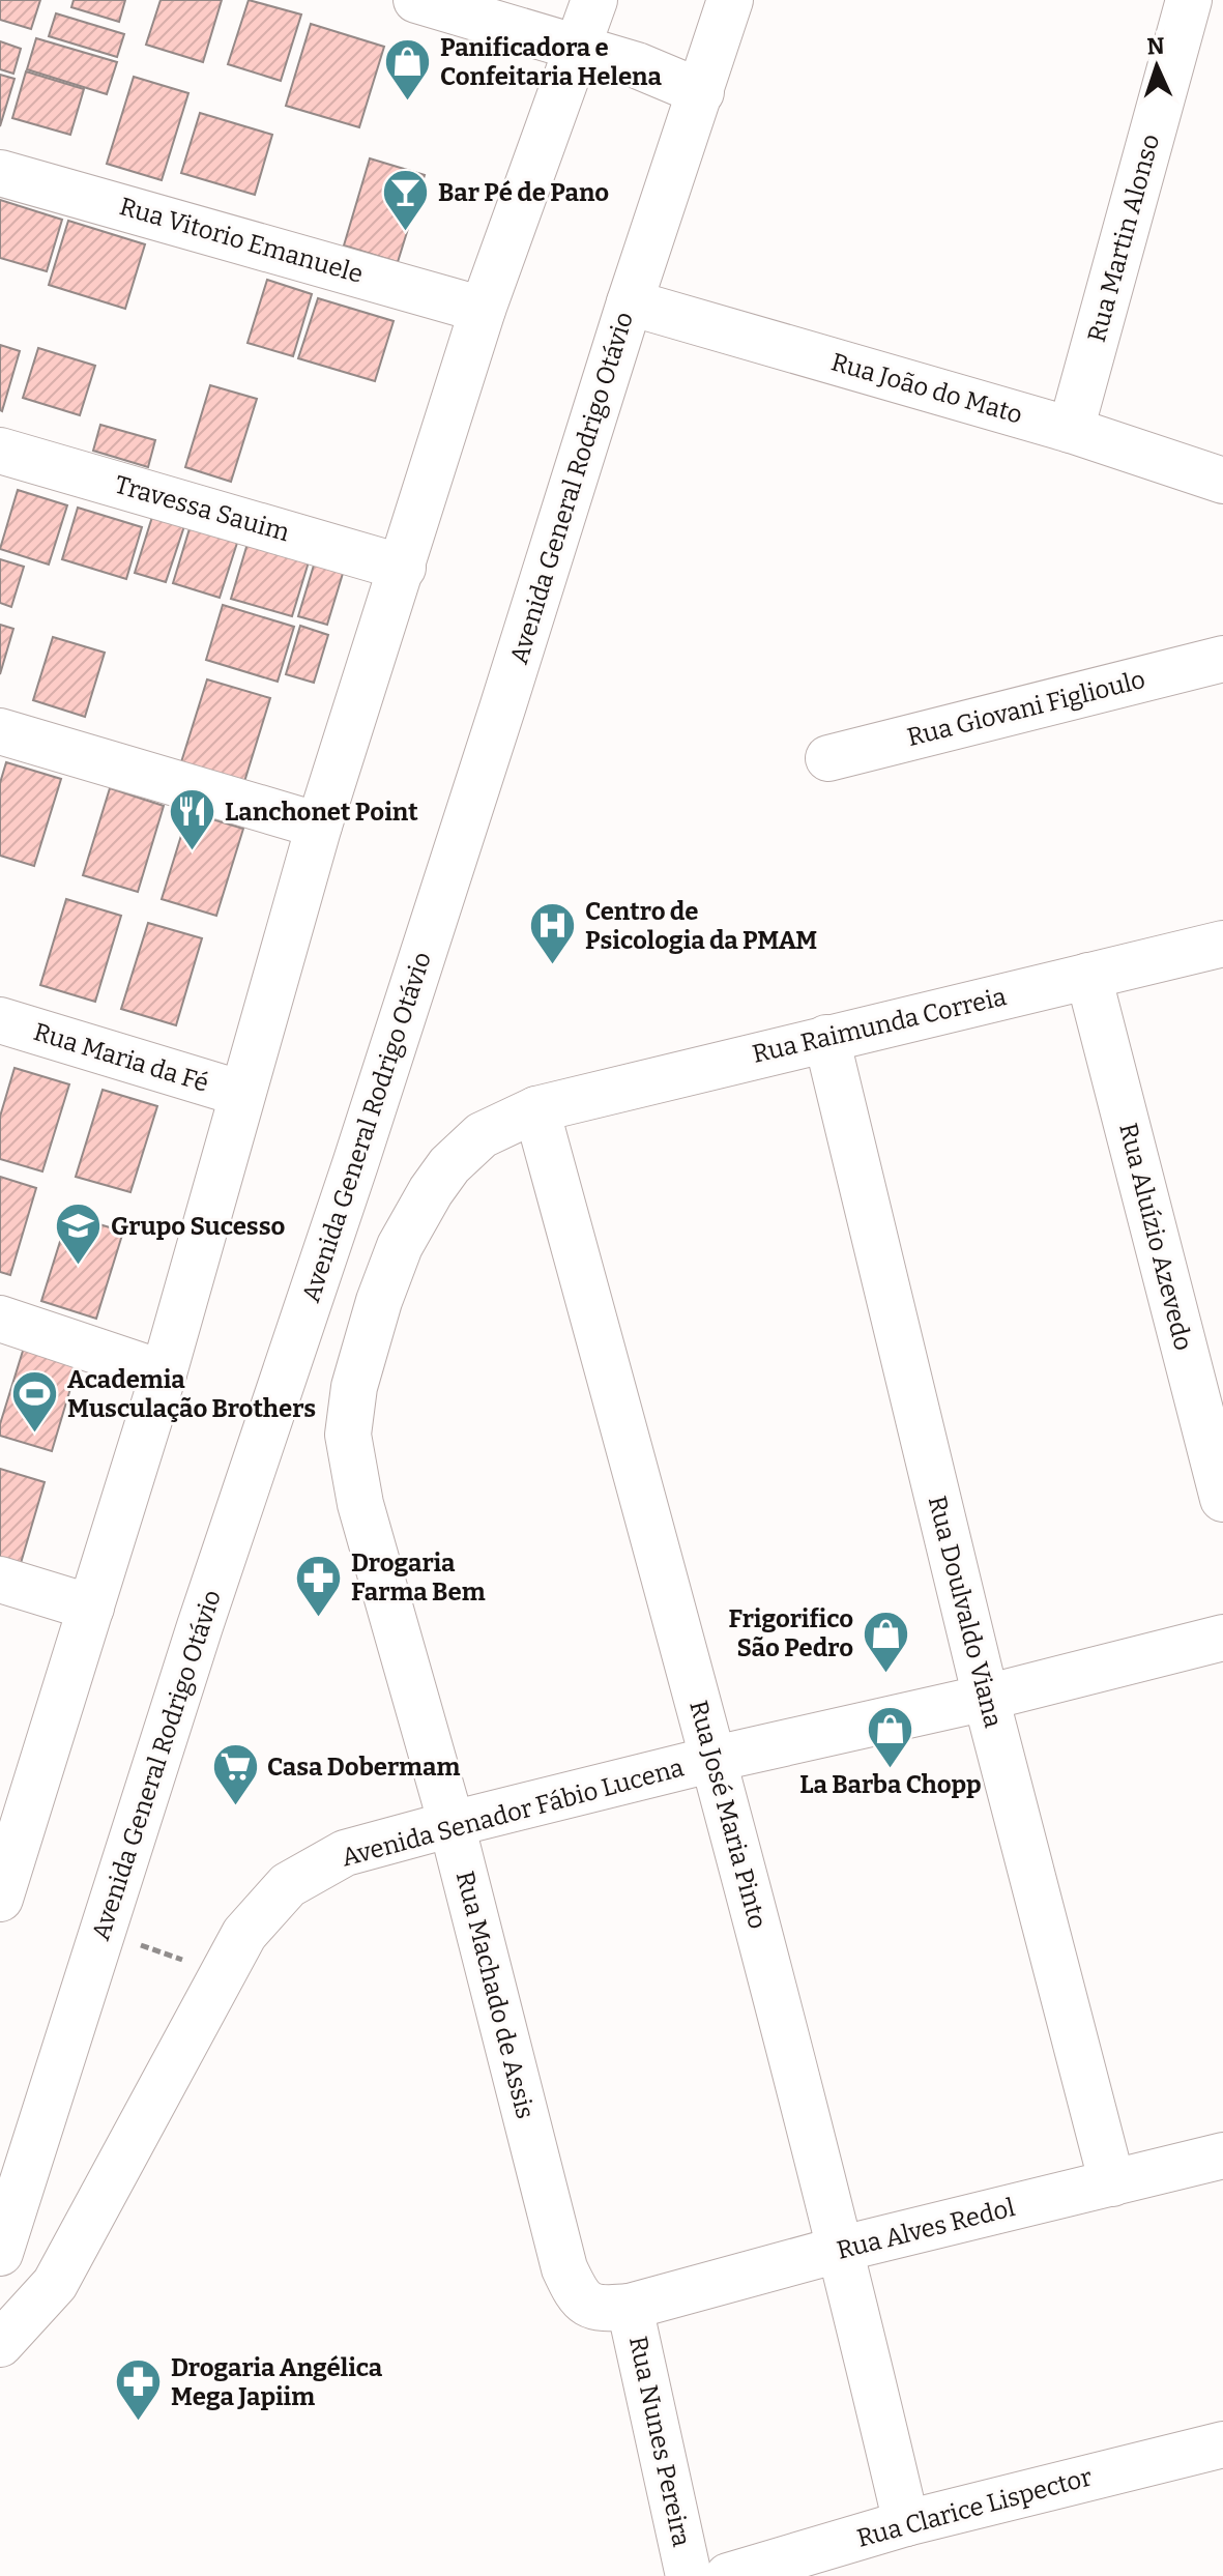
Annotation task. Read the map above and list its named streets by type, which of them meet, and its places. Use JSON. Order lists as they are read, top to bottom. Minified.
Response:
{"streets":{"street":["Rua Martin Alonso","Rua Vitorio Emanuele","Rua João do Mato","Avenida General Rodrigo Otávio","Travessa Sauim","Rua Giovani Figlioulo","Rua Raimunda Correia","Rua Maria da Fé","Rua Aluízio Azevedo","Rua Doulvaldo Viana","Avenida Senador Fábio Lucena","Rua José Maria Pinto","Rua Machado de Assis","Rua Alves Redol","Rua Nunes Pereira","Rua Clarice Lispector"]},"crossings":[["Rua Martin Alonso","Rua João do Mato"],["Rua João do Mato","Avenida General Rodrigo Otávio"],["Rua Raimunda Correia","Rua Aluízio Azevedo"],["Rua Raimunda Correia","Rua Doulvaldo Viana"],["Rua Raimunda Correia","Rua José Maria Pinto"],["Rua Raimunda Correia","Rua Machado de Assis"],["Rua Doulvaldo Viana","Avenida Senador Fábio Lucena"],["Rua Doulvaldo Viana","Rua Alves Redol"],["Avenida Senador Fábio Lucena","Rua José Maria Pinto"],["Avenida Senador Fábio Lucena","Rua Machado de Assis"],["Rua José Maria Pinto","Rua Alves Redol"],["Rua José Maria Pinto","Rua Clarice Lispector"],["Rua Machado de Assis","Rua Alves Redol"],["Rua Machado de Assis","Rua Nunes Pereira"],["Rua Alves Redol","Rua Nunes Pereira"]],"places":{"shop":["Panificadora e Confeitaria Helena","Frigorifico São Pedro","La Barba Chopp"],"bar":["Bar Pé de Pano"],"restaurant":["Lanchonet Point"],"hospital":["Centro de Psicologia da PMAM"],"school or university":["Grupo Sucesso"],"sports":["Academia Musculação Brothers"],"pharmacy":["Drogaria Farma Bem","Drogaria Angélica Mega Japiim"],"supermarket":["Casa Dobermam"]},"north":"top"}
